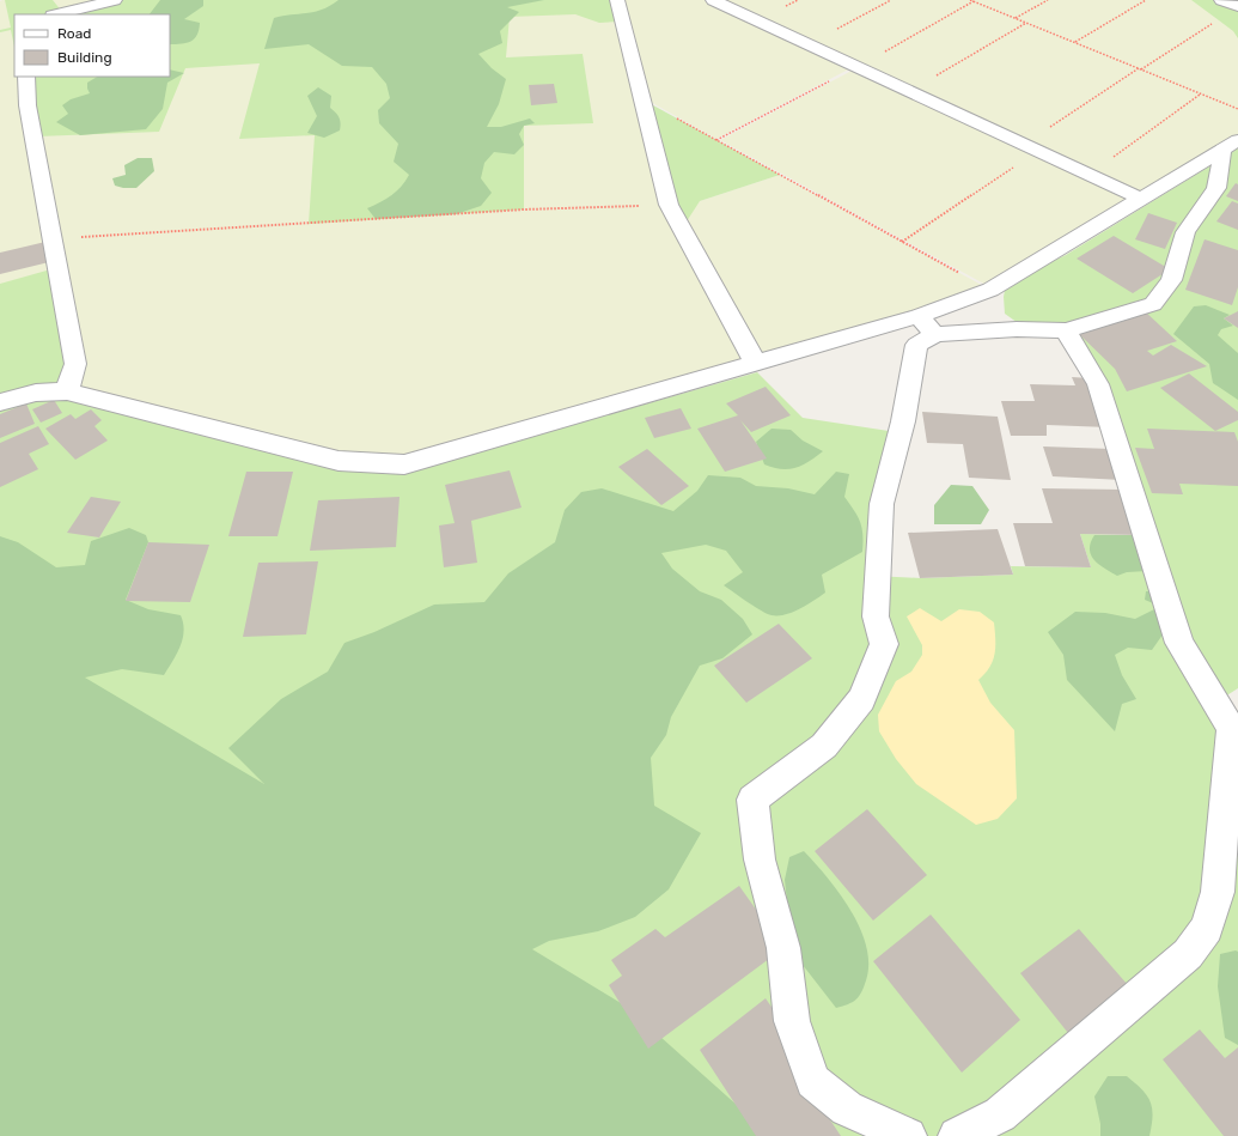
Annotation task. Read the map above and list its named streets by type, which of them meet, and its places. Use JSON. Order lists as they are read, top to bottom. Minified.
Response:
{"legend":["Road","Building"]}
